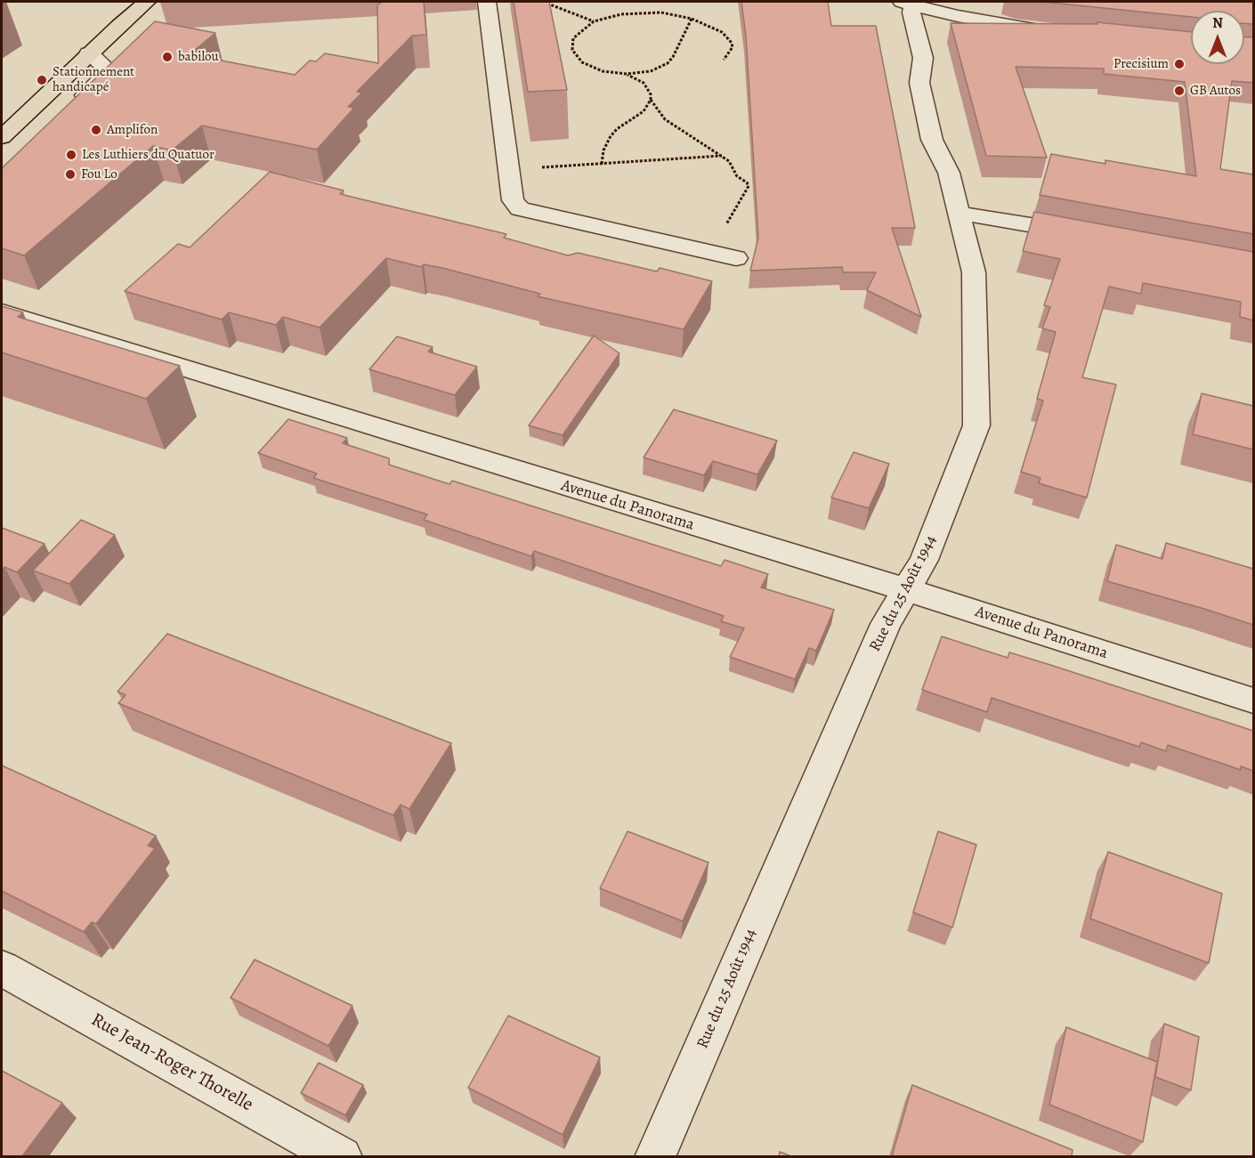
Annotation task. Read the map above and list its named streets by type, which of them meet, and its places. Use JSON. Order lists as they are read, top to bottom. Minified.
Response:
{"streets":{"street":["Avenue du Panorama","Rue du 25 Août 1944","Rue Jean-Roger Thorelle"]},"crossings":[["Avenue du Panorama","Rue du 25 Août 1944"]],"places":["babilou","Precisium","Stationnement handicapé","GB Autos","Amplifon","Les Luthiers du Quatuor","Fou Lo"],"north":"top"}
